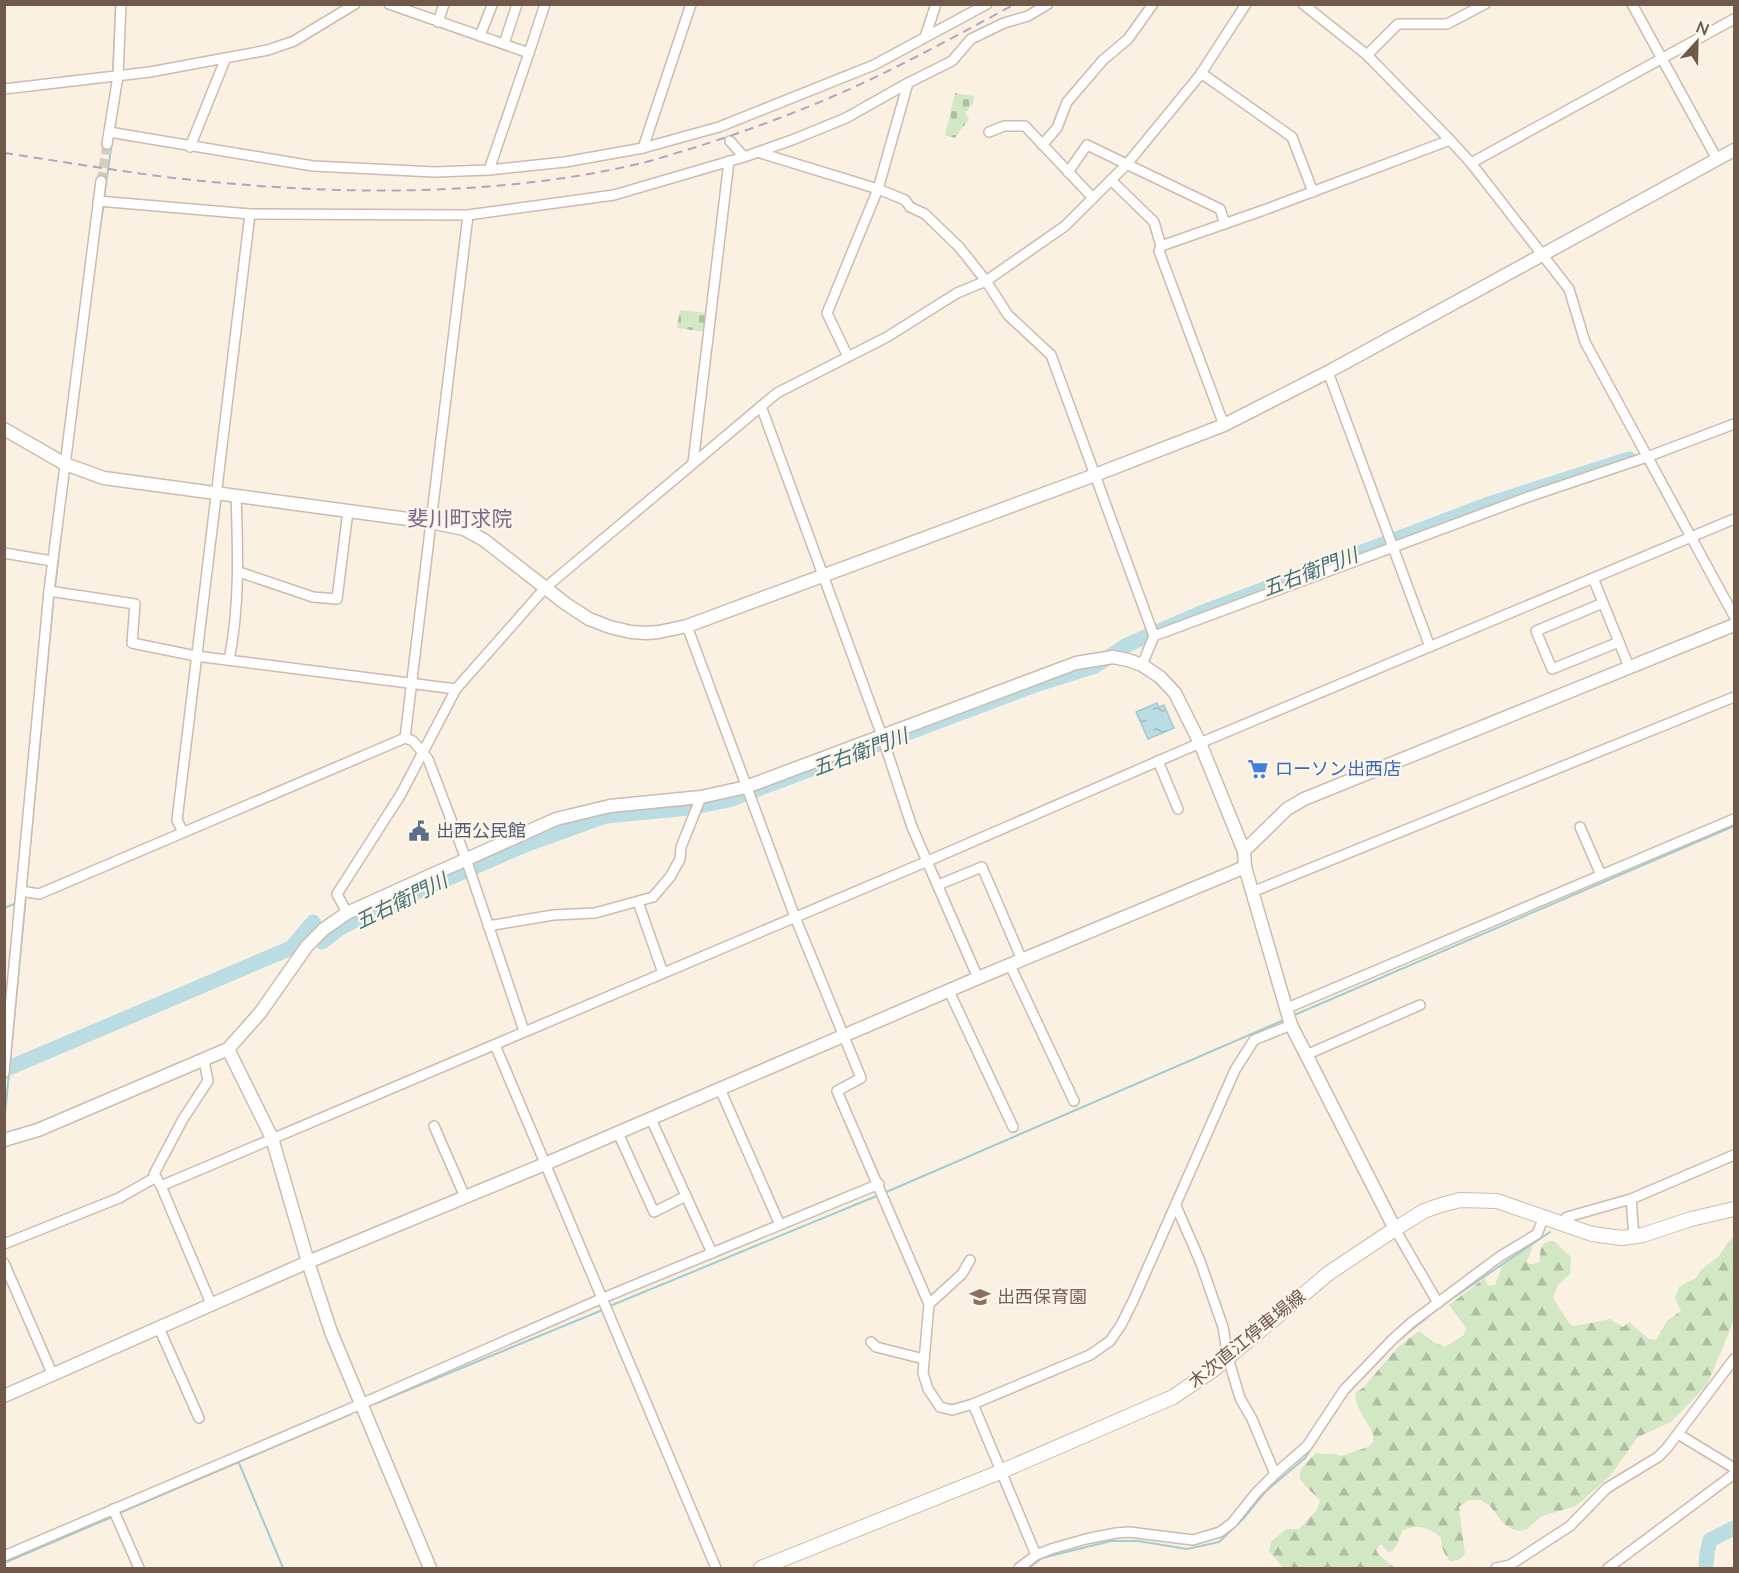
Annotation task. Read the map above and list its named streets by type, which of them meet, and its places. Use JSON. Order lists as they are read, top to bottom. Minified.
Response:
{"streets":{"main road":["木次直江停車場線"]},"districts":["斐川町求院"],"water":["五右衛門川"],"places":{"supermarket":["ローソン出西店"],"public building":["出西公民館"],"school or university":["出西保育園"]},"north":"top"}
